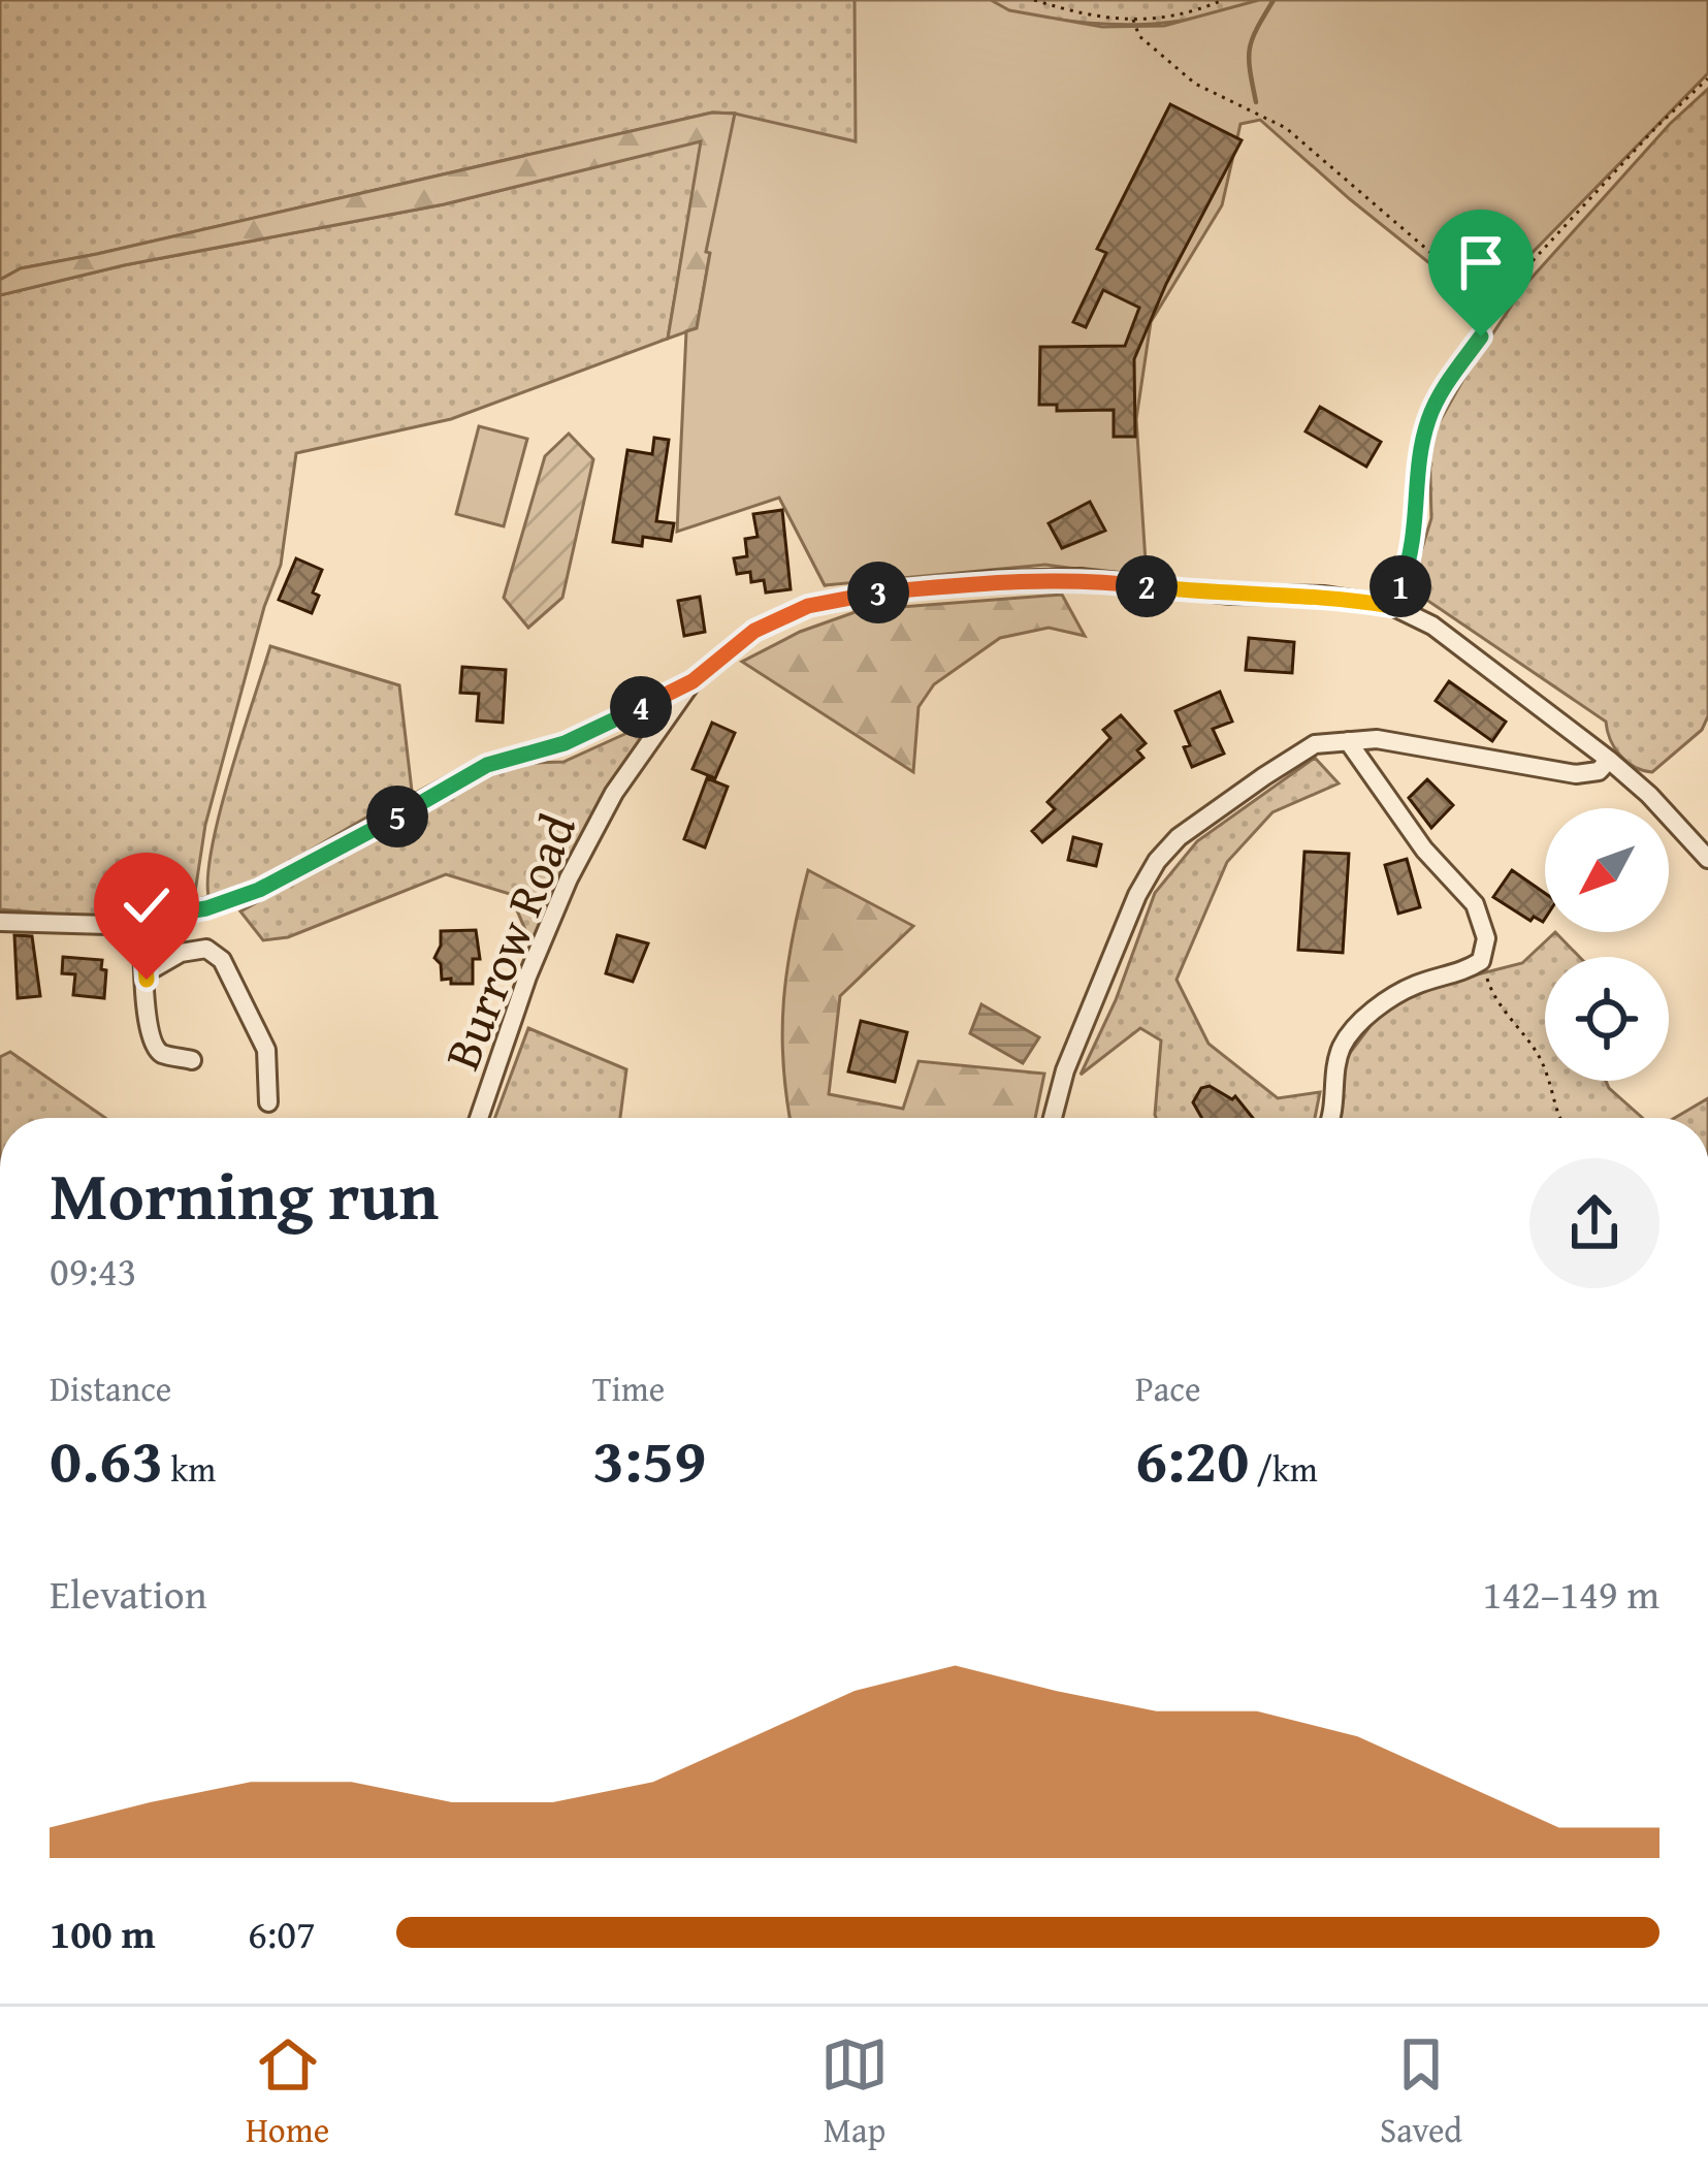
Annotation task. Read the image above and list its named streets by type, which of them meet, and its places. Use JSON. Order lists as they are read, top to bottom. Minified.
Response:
{"streets":{"street":["Burrow Road"]},"north":"bottom left","page":{"pins":["1","2","3","4","5"],"heading":["Morning run","09:43"],"stats":[["Distance","0.63 km"],["Time","3:59"],["Pace","6:20 /km"]],"chart":["Elevation","142–149 m"],"list":[{"name":"100 m","note":"6:07"}],"tabs":["Home","Map","Saved"]}}
